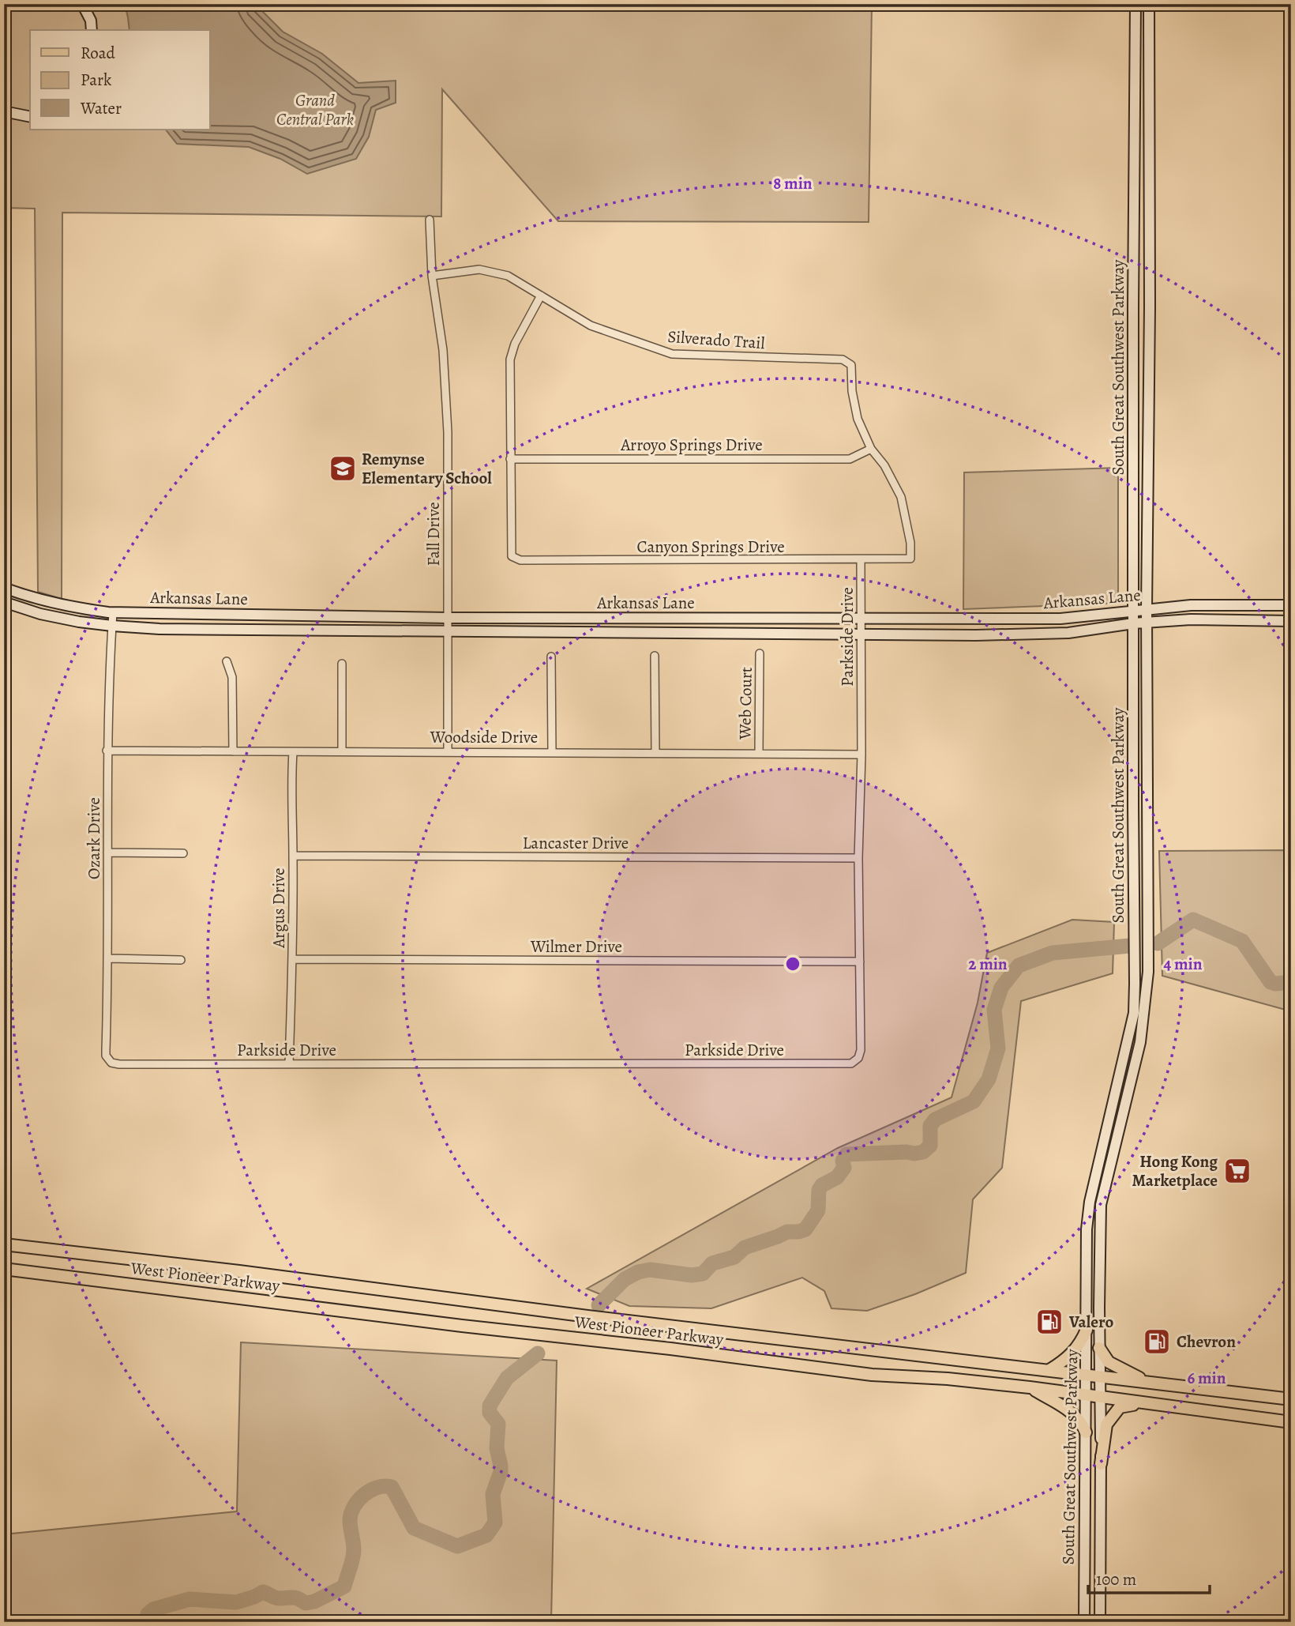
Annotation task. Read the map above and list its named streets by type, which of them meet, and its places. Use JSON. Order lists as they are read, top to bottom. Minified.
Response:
{"streets":{"main road":["South Great Southwest Parkway","Arkansas Lane","West Pioneer Parkway"],"street":["Silverado Trail","Arroyo Springs Drive","Fall Drive","Canyon Springs Drive","Parkside Drive","Web Court","Woodside Drive","Ozark Drive","Lancaster Drive","Argus Drive","Wilmer Drive"]},"crossings":[["Silverado Trail","Arroyo Springs Drive"],["Silverado Trail","Fall Drive"],["Silverado Trail","Canyon Springs Drive"],["South Great Southwest Parkway","Arkansas Lane"],["South Great Southwest Parkway","West Pioneer Parkway"],["Arroyo Springs Drive","Canyon Springs Drive"],["Fall Drive","Arkansas Lane"],["Fall Drive","Woodside Drive"],["Canyon Springs Drive","Parkside Drive"],["Arkansas Lane","Parkside Drive"],["Arkansas Lane","Ozark Drive"],["Parkside Drive","Woodside Drive"],["Parkside Drive","Ozark Drive"],["Parkside Drive","Lancaster Drive"],["Parkside Drive","Argus Drive"],["Parkside Drive","Wilmer Drive"],["Web Court","Woodside Drive"],["Woodside Drive","Ozark Drive"],["Woodside Drive","Argus Drive"],["Lancaster Drive","Argus Drive"],["Argus Drive","Wilmer Drive"]],"parks":["Grand Central Park"],"places":{"school or university":["Remynse Elementary School"],"supermarket":["Hong Kong Marketplace"],"fuel station":["Valero","Chevron"]},"legend":["Road","Park","Water"],"scale_bar":"100 m","rings":["8 min","2 min","4 min","6 min"]}
